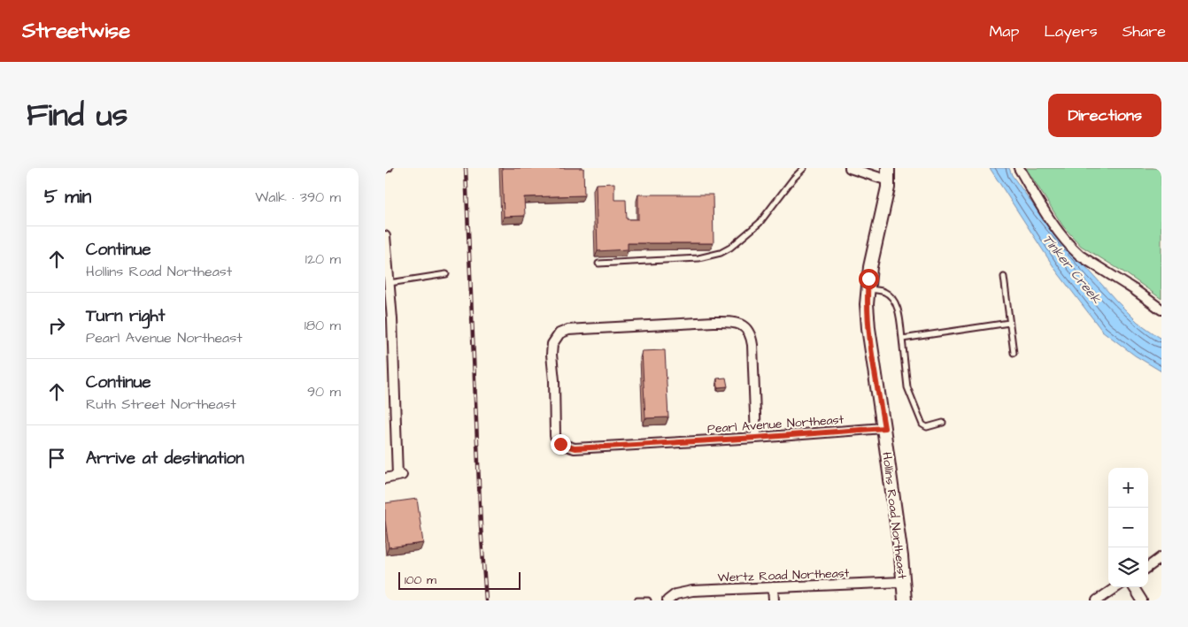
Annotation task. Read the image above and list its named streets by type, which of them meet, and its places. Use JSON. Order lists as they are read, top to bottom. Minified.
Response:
{"streets":{"main road":["Hollins Road Northeast"],"street":["Pearl Avenue Northeast","Wertz Road Northeast"]},"crossings":[["Pearl Avenue Northeast","Hollins Road Northeast"],["Hollins Road Northeast","Wertz Road Northeast"]],"water":["Tinker Creek"],"scale_bar":"100 m","page":{"header":"Streetwise","nav":["Map","Layers","Share"],"title":"Find us","buttons":"Directions","heading":["5 min","Walk · 390 m"],"list":[["Continue","Hollins Road Northeast","120 m"],["Turn right","Pearl Avenue Northeast","180 m"],["Continue","Ruth Street Northeast","90 m"],"Arrive at destination"],"map_buttons":["+","−"],"scale":"100 m"}}
